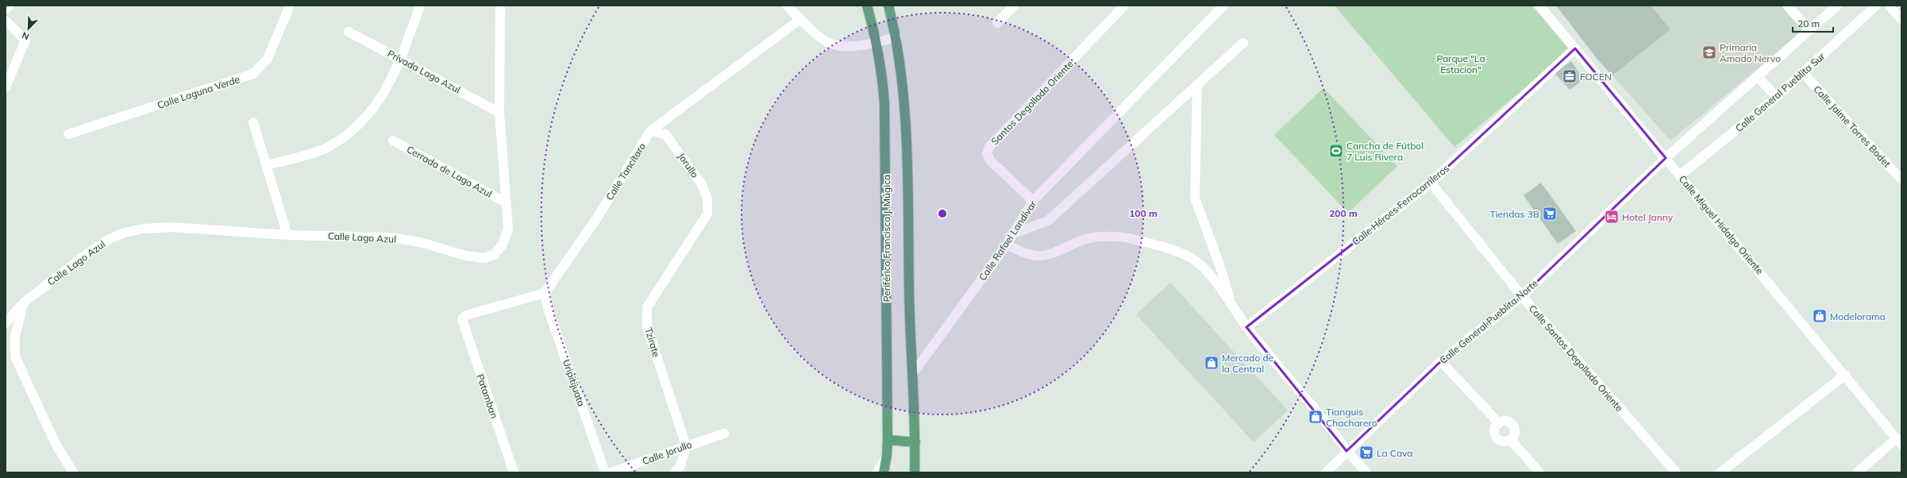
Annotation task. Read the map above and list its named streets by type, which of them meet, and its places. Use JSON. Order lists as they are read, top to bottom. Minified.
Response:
{"streets":{"main road":["Periférico Francisco J. Múgica"],"street":["Privada Lago Azul","Calle Laguna Verde","Calle General Pueblita Sur","Santos Degollado Oriente","Calle Jaime Torres Bodet","Jorullo","Cerrada de Lago Azul","Calle Tancítaro","Calle Héroes Ferrocarrileros","Calle Miguel Hidalgo Oriente","Calle Lago Azul","Calle Rafael Landívar","Calle General Pueblita Norte","Tzirate","Calle Santos Degollado Oriente","Uripitijuata","Patamban","Calle Jorullo"]},"crossings":[["Privada Lago Azul","Calle Lago Azul"],["Calle General Pueblita Sur","Calle Jaime Torres Bodet"],["Calle General Pueblita Sur","Calle Miguel Hidalgo Oriente"],["Santos Degollado Oriente","Calle Rafael Landívar"],["Jorullo","Calle Tancítaro"],["Jorullo","Tzirate"],["Cerrada de Lago Azul","Calle Lago Azul"],["Calle Tancítaro","Uripitijuata"],["Calle Tancítaro","Patamban"],["Calle Héroes Ferrocarrileros","Calle Miguel Hidalgo Oriente"],["Calle Héroes Ferrocarrileros","Calle Santos Degollado Oriente"],["Calle Miguel Hidalgo Oriente","Calle General Pueblita Norte"],["Calle General Pueblita Norte","Calle Santos Degollado Oriente"],["Tzirate","Calle Jorullo"],["Uripitijuata","Patamban"]],"parks":["Parque \"La Estacion\""],"places":{"school or university":["Primaria Amado Nervo"],"office":["FOCEN"],"sports":["Cancha de Fútbol 7 Luis Rivera"],"supermarket":["Tiendas 3B","La Cava"],"hotel":["Hotel Janny"],"shop":["Modelorama","Mercado de la Central","Tianguis Chacharero"]},"scale_bar":"20 m","north":"bottom left","rings":["100 m","200 m"]}
